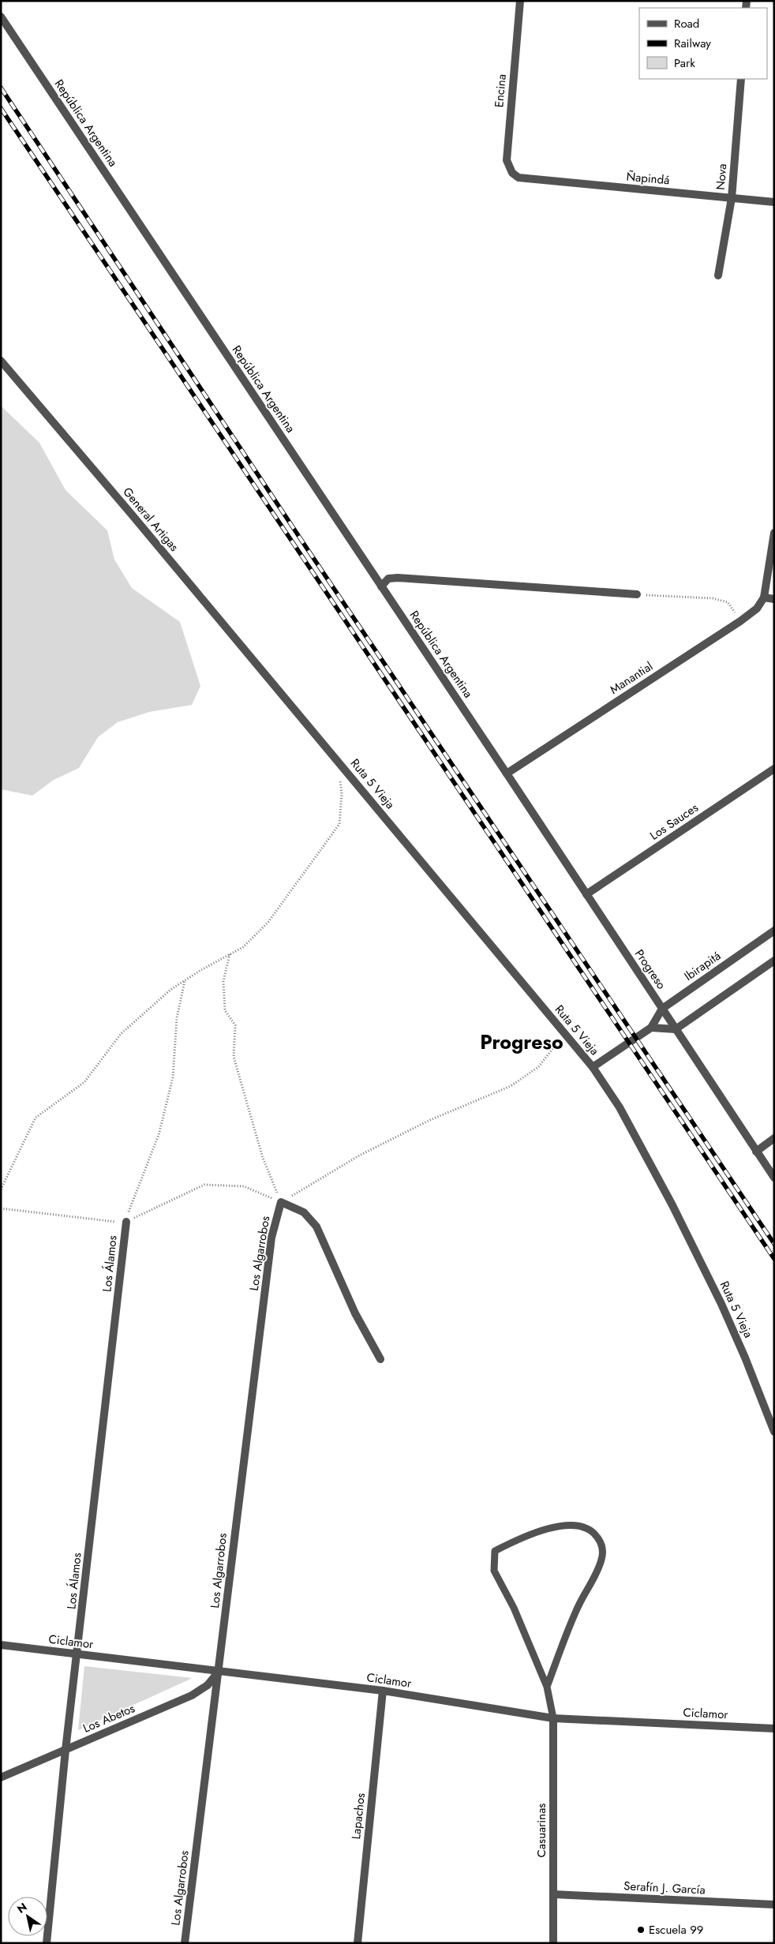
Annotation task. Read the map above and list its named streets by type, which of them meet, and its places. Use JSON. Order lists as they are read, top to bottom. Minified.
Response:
{"streets":{"street":["Encina","República Argentina","Nova","Ñapindá","General Artigas","Manantial","Ruta 5 Vieja","Los Sauces","Ibirapitá","Progreso","Los Algarrobos","Los Álamos","Ciclamor","Los Abetos","Lapachos","Casuarinas","Serafín J. García"]},"crossings":[["Encina","Ñapindá"],["República Argentina","Manantial"],["República Argentina","Progreso"],["Nova","Ñapindá"],["General Artigas","Ruta 5 Vieja"],["Manantial","Progreso"],["Ruta 5 Vieja","Ibirapitá"],["Los Sauces","Progreso"],["Ibirapitá","Progreso"],["Los Algarrobos","Ciclamor"],["Los Algarrobos","Los Abetos"],["Los Álamos","Ciclamor"],["Los Álamos","Los Abetos"],["Ciclamor","Los Abetos"],["Ciclamor","Lapachos"],["Ciclamor","Casuarinas"],["Casuarinas","Serafín J. García"]],"districts":["Progreso"],"places":["Escuela 99"],"legend":["Road","Railway","Park"],"north":"top left"}
